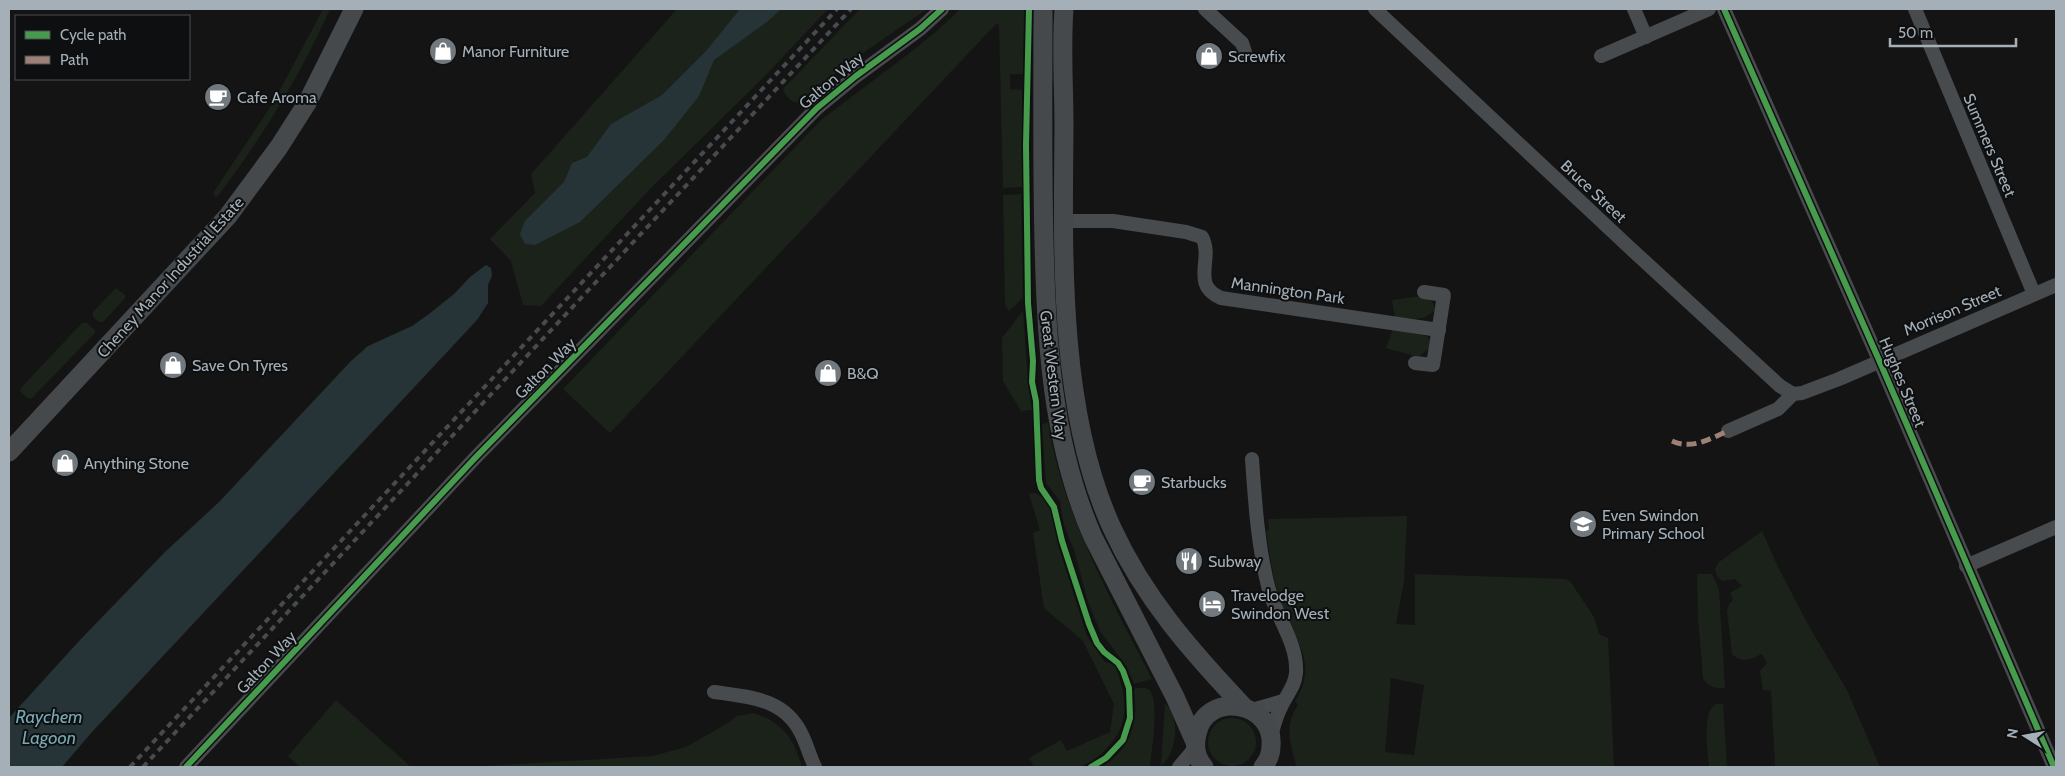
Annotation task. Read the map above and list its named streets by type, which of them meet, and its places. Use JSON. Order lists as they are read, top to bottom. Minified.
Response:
{"streets":{"main road":["Cheney Manor Industrial Estate","Great Western Way"],"street":["Galton Way","Summers Street","Bruce Street","Mannington Park","Morrison Street","Hughes Street"]},"crossings":[["Summers Street","Morrison Street"],["Bruce Street","Morrison Street"],["Mannington Park","Great Western Way"],["Morrison Street","Hughes Street"]],"water":["Raychem Lagoon"],"places":{"shop":["Manor Furniture","Screwfix","Save On Tyres","B&Q","Anything Stone"],"cafe":["Cafe Aroma","Starbucks"],"school or university":["Even Swindon Primary School"],"restaurant":["Subway"],"hotel":["Travelodge Swindon West"]},"legend":["Cycle path","Path"],"scale_bar":"50 m","north":"left"}
